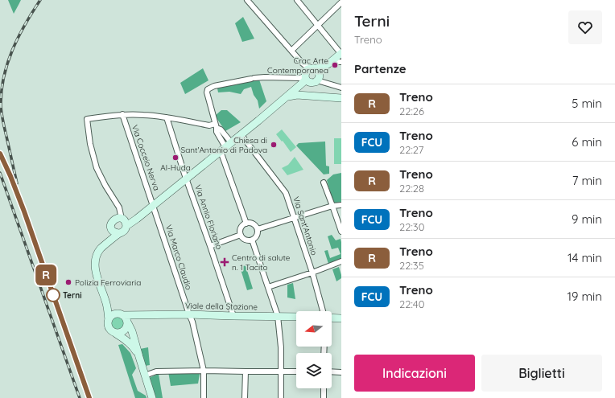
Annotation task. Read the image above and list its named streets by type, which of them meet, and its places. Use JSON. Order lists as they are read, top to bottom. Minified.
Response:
{"streets":{"street":["Via Cocceio Nerva","Via Annio Floriano","Via Sant'Antonio","Via Marco Claudio","Viale della Stazione"]},"crossings":[["Via Cocceio Nerva","Via Marco Claudio"],["Via Annio Floriano","Viale della Stazione"],["Via Marco Claudio","Viale della Stazione"]],"places":{"other":["Crac Arte Contemporanea","Chiesa di Sant'Antonio di Padova","Al-Huda","Polizia Ferroviaria","Terni"],"health":["Centro di salute n. 1 Tacito"]},"north":"left","page":{"on_map":"R","heading":[["Terni","Treno"],"Partenze"],"list":[{"mark":"R","name":"Treno","note":"22:26","value":"5 min"},{"mark":"FCU","name":"Treno","note":"22:27","value":"6 min"},{"mark":"R","name":"Treno","note":"22:28","value":"7 min"},{"mark":"FCU","name":"Treno","note":"22:30","value":"9 min"},{"mark":"R","name":"Treno","note":"22:35","value":"14 min"},{"mark":"FCU","name":"Treno","note":"22:40","value":"19 min"}],"buttons":["Indicazioni","Biglietti"]}}
